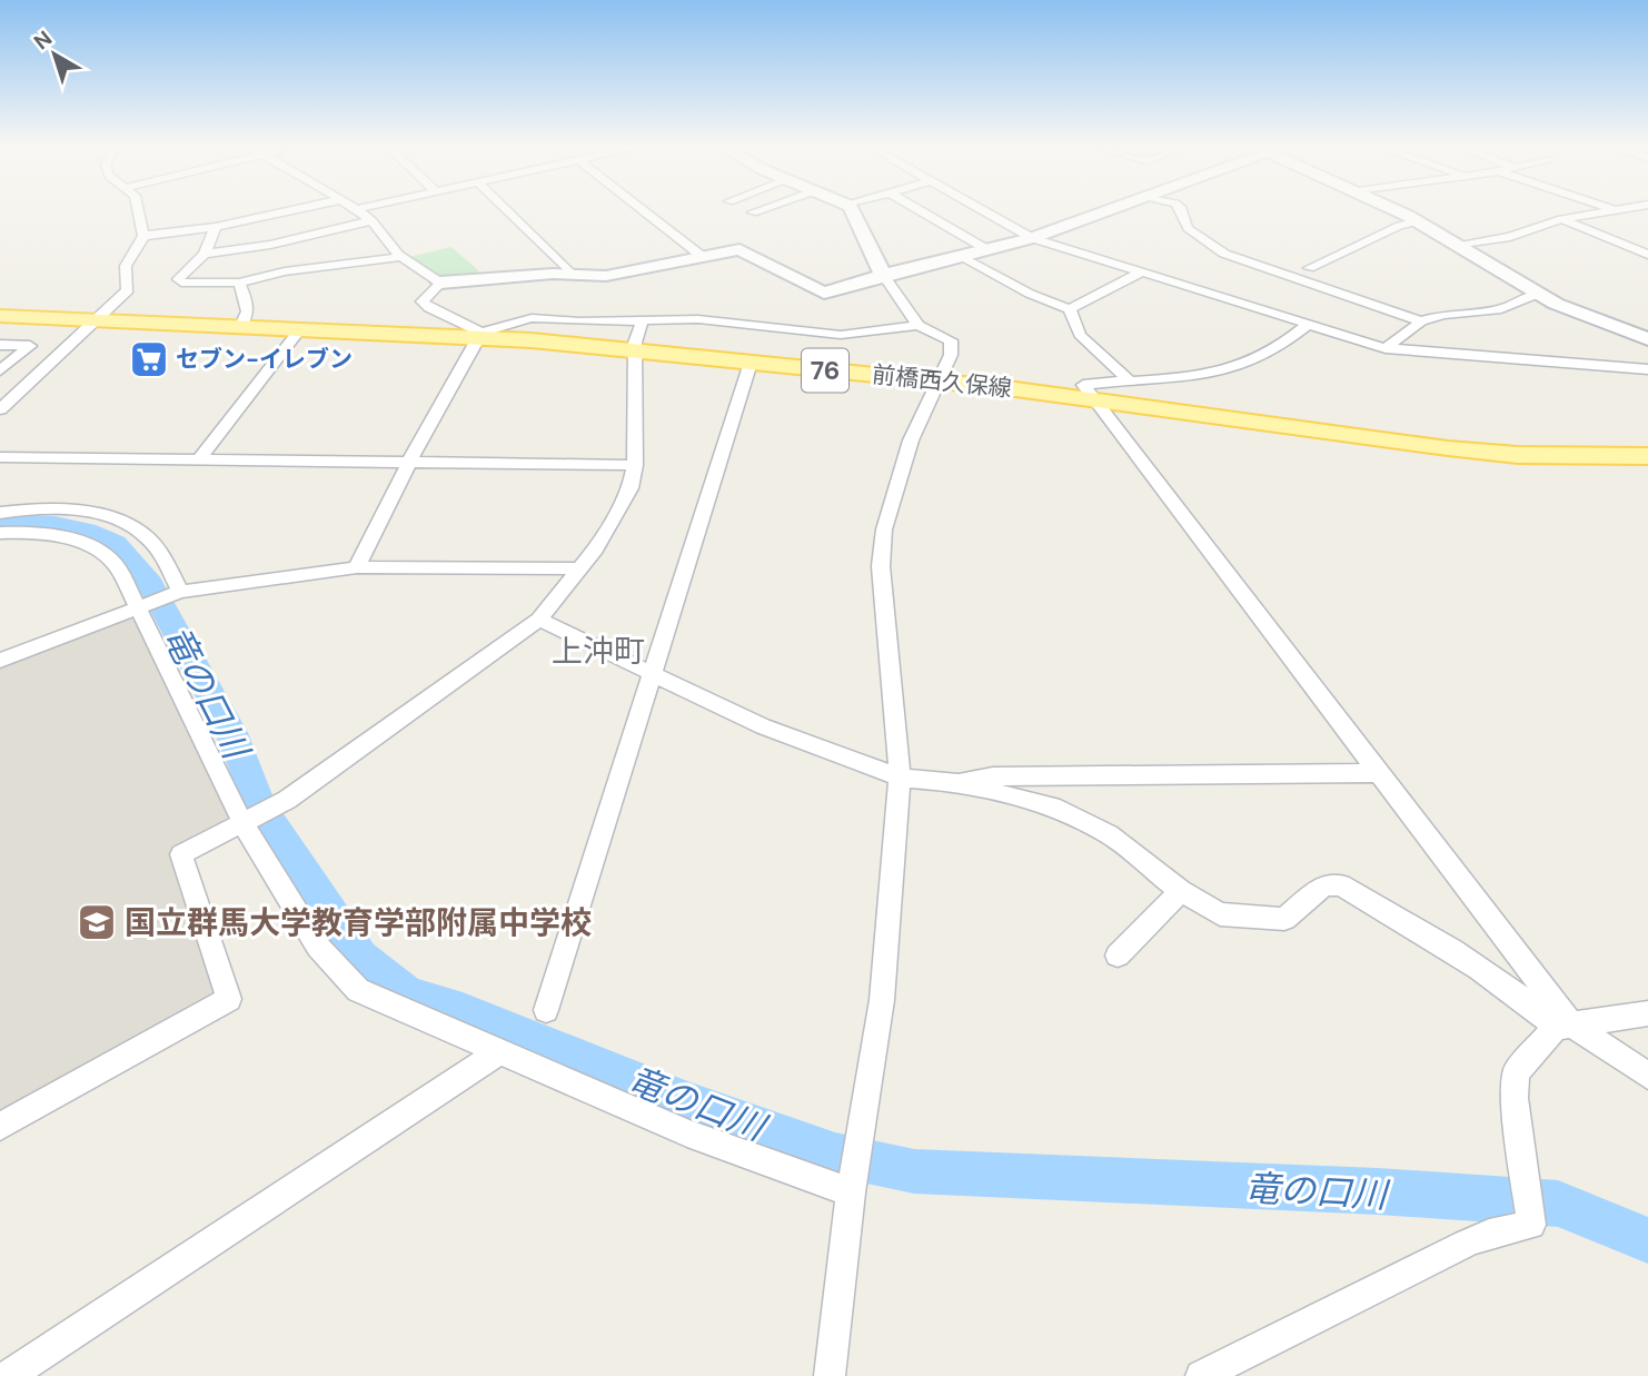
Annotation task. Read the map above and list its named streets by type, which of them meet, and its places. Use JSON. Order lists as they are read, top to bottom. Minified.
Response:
{"streets":{"main road":["76","前橋西久保線"]},"districts":["上沖町"],"water":["竜の口川"],"places":{"supermarket":["セブン-イレブン"],"school or university":["国立群馬大学教育学部附属中学校"]},"north":"top left"}
